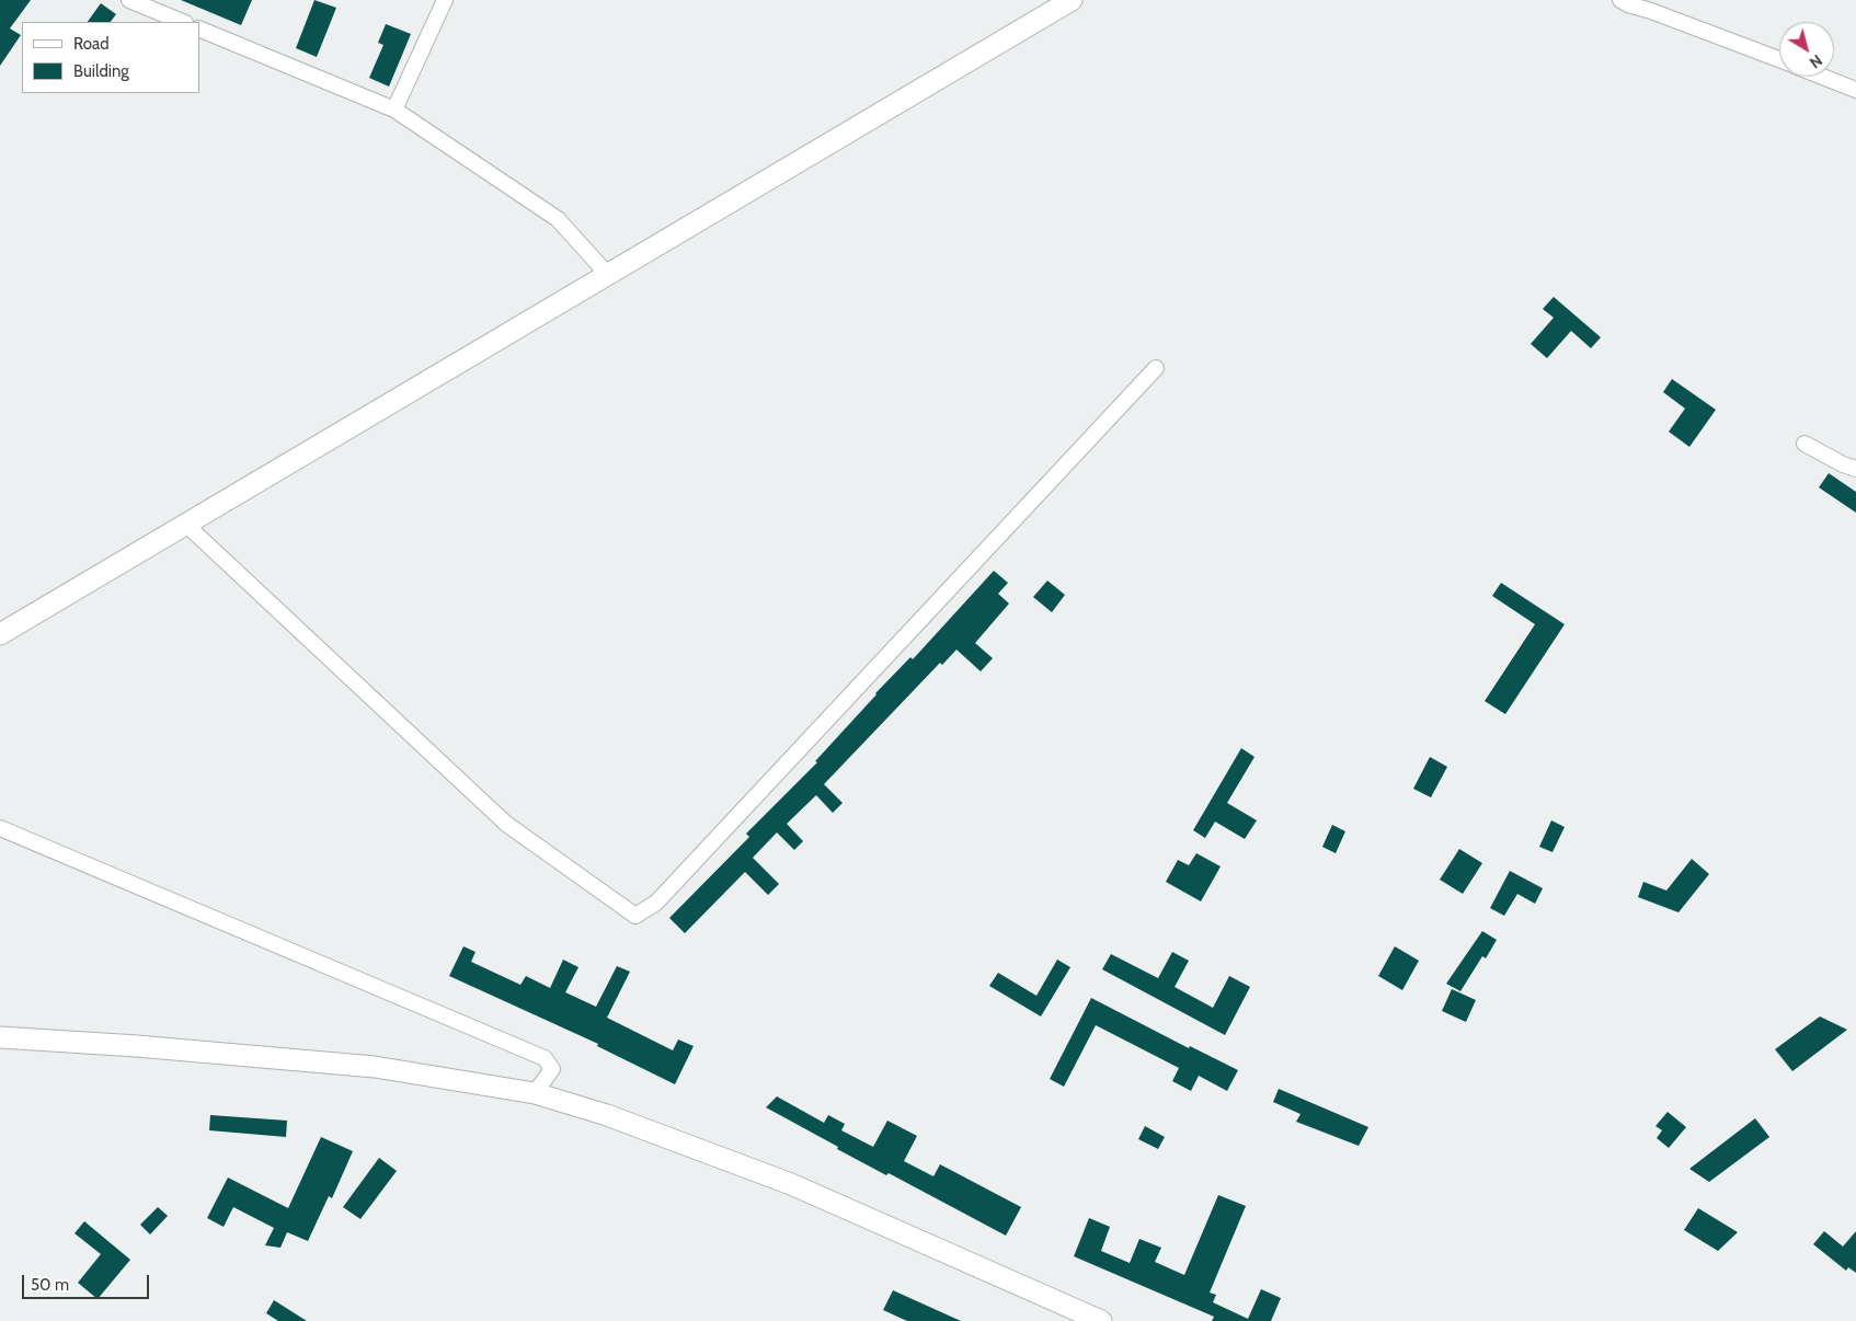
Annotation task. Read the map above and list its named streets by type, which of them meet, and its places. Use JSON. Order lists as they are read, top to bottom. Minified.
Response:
{"legend":["Road","Building"],"scale_bar":"50 m","north":"bottom right"}
